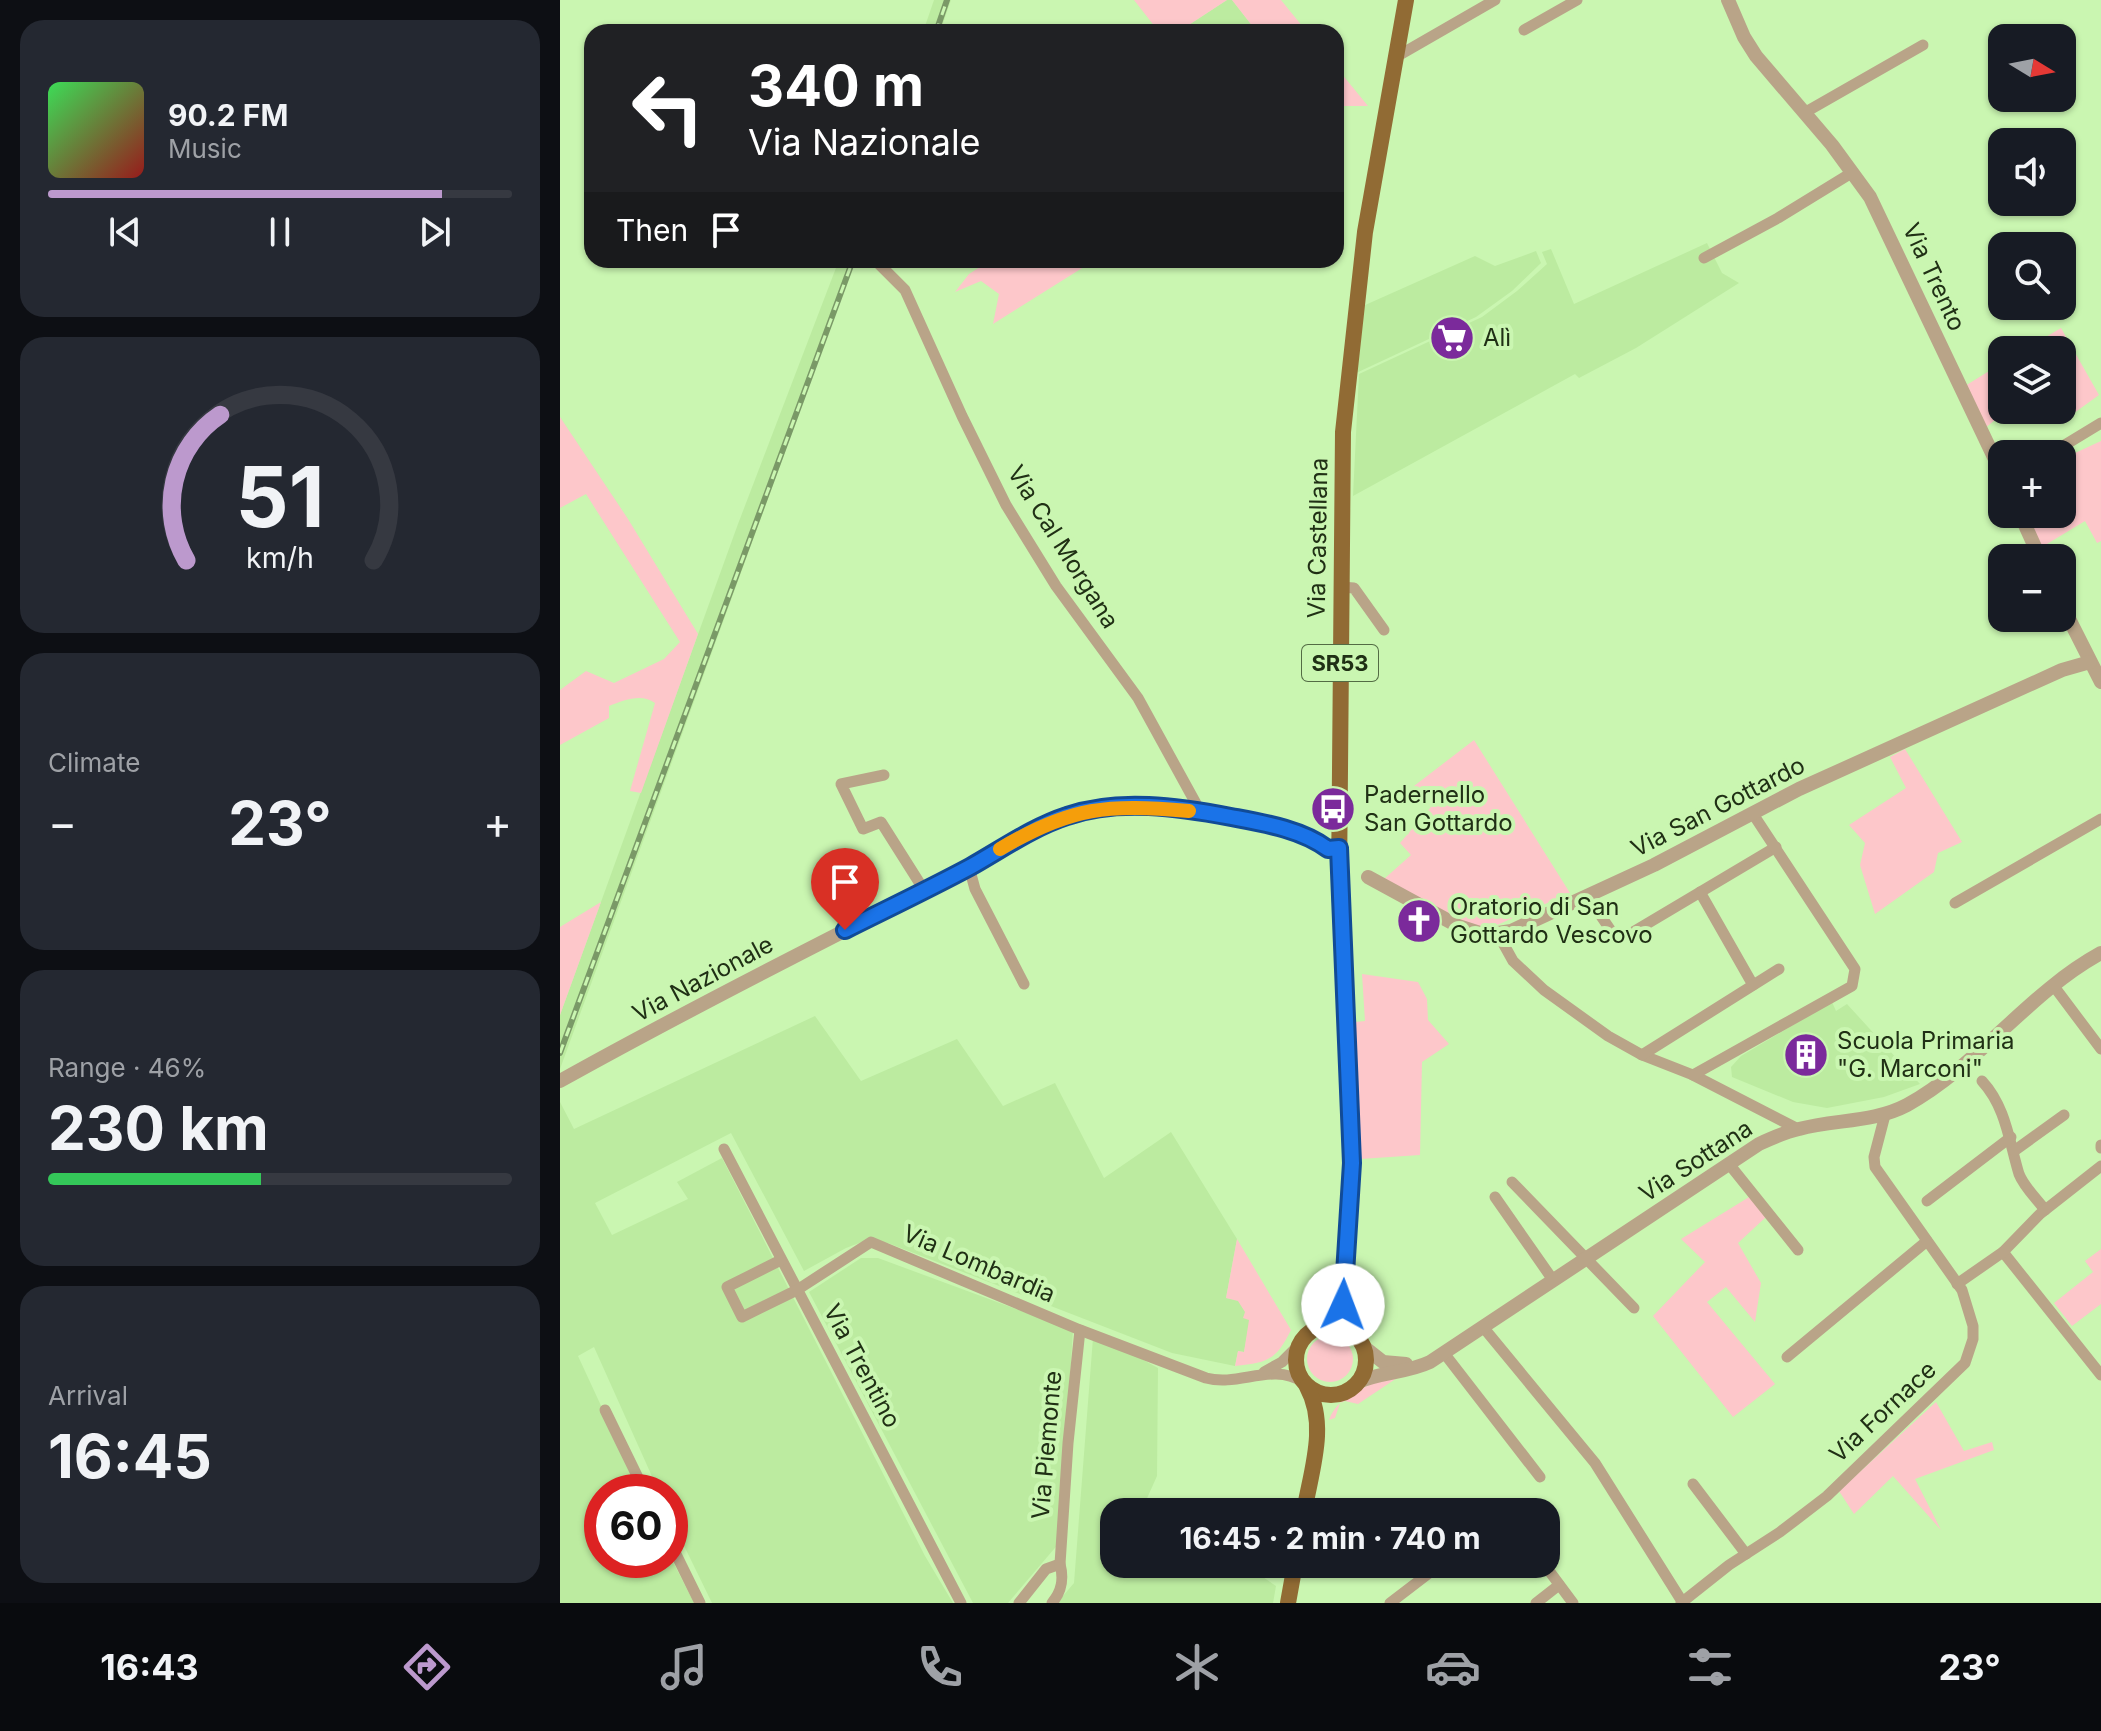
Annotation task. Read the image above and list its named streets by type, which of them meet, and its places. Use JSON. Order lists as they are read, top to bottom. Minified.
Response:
{"streets":{"main road":["Via Castellana","SR53"],"street":["Via Trento","Via Cal Morgana","Via San Gottardo","Via Nazionale","Via Sottana","Via Lombardia","Via Trentino","Via Fornace","Via Piemonte"]},"crossings":[["Via Castellana","SR53"],["Via Castellana","Via Nazionale"],["Via Castellana","Via Sottana"],["Via Castellana","Via Lombardia"],["Via Cal Morgana","Via Nazionale"],["SR53","Via Sottana"],["SR53","Via Lombardia"],["Via Sottana","Via Lombardia"],["Via Sottana","Via Fornace"],["Via Lombardia","Via Trentino"],["Via Lombardia","Via Piemonte"]],"places":{"supermarket":["Alì"],"bus stop":["Padernello San Gottardo"],"church":["Oratorio di San Gottardo Vescovo"],"building":["Scuola Primaria \"G. Marconi\""]},"north":"right","page":{"map_buttons":["+","−"],"turn":["340 m","Via Nazionale"],"song":["90.2 FM","Music"],"then":"Then","tile":["Climate",["Range · 46%","230 km"],["Arrival","16:45"]],"heat":["−","23°","+"],"limit":"60","trip":"16:45 · 2 min · 740 m","tabs":["16:43","23°"],"gauge":["51","km/h"]}}
